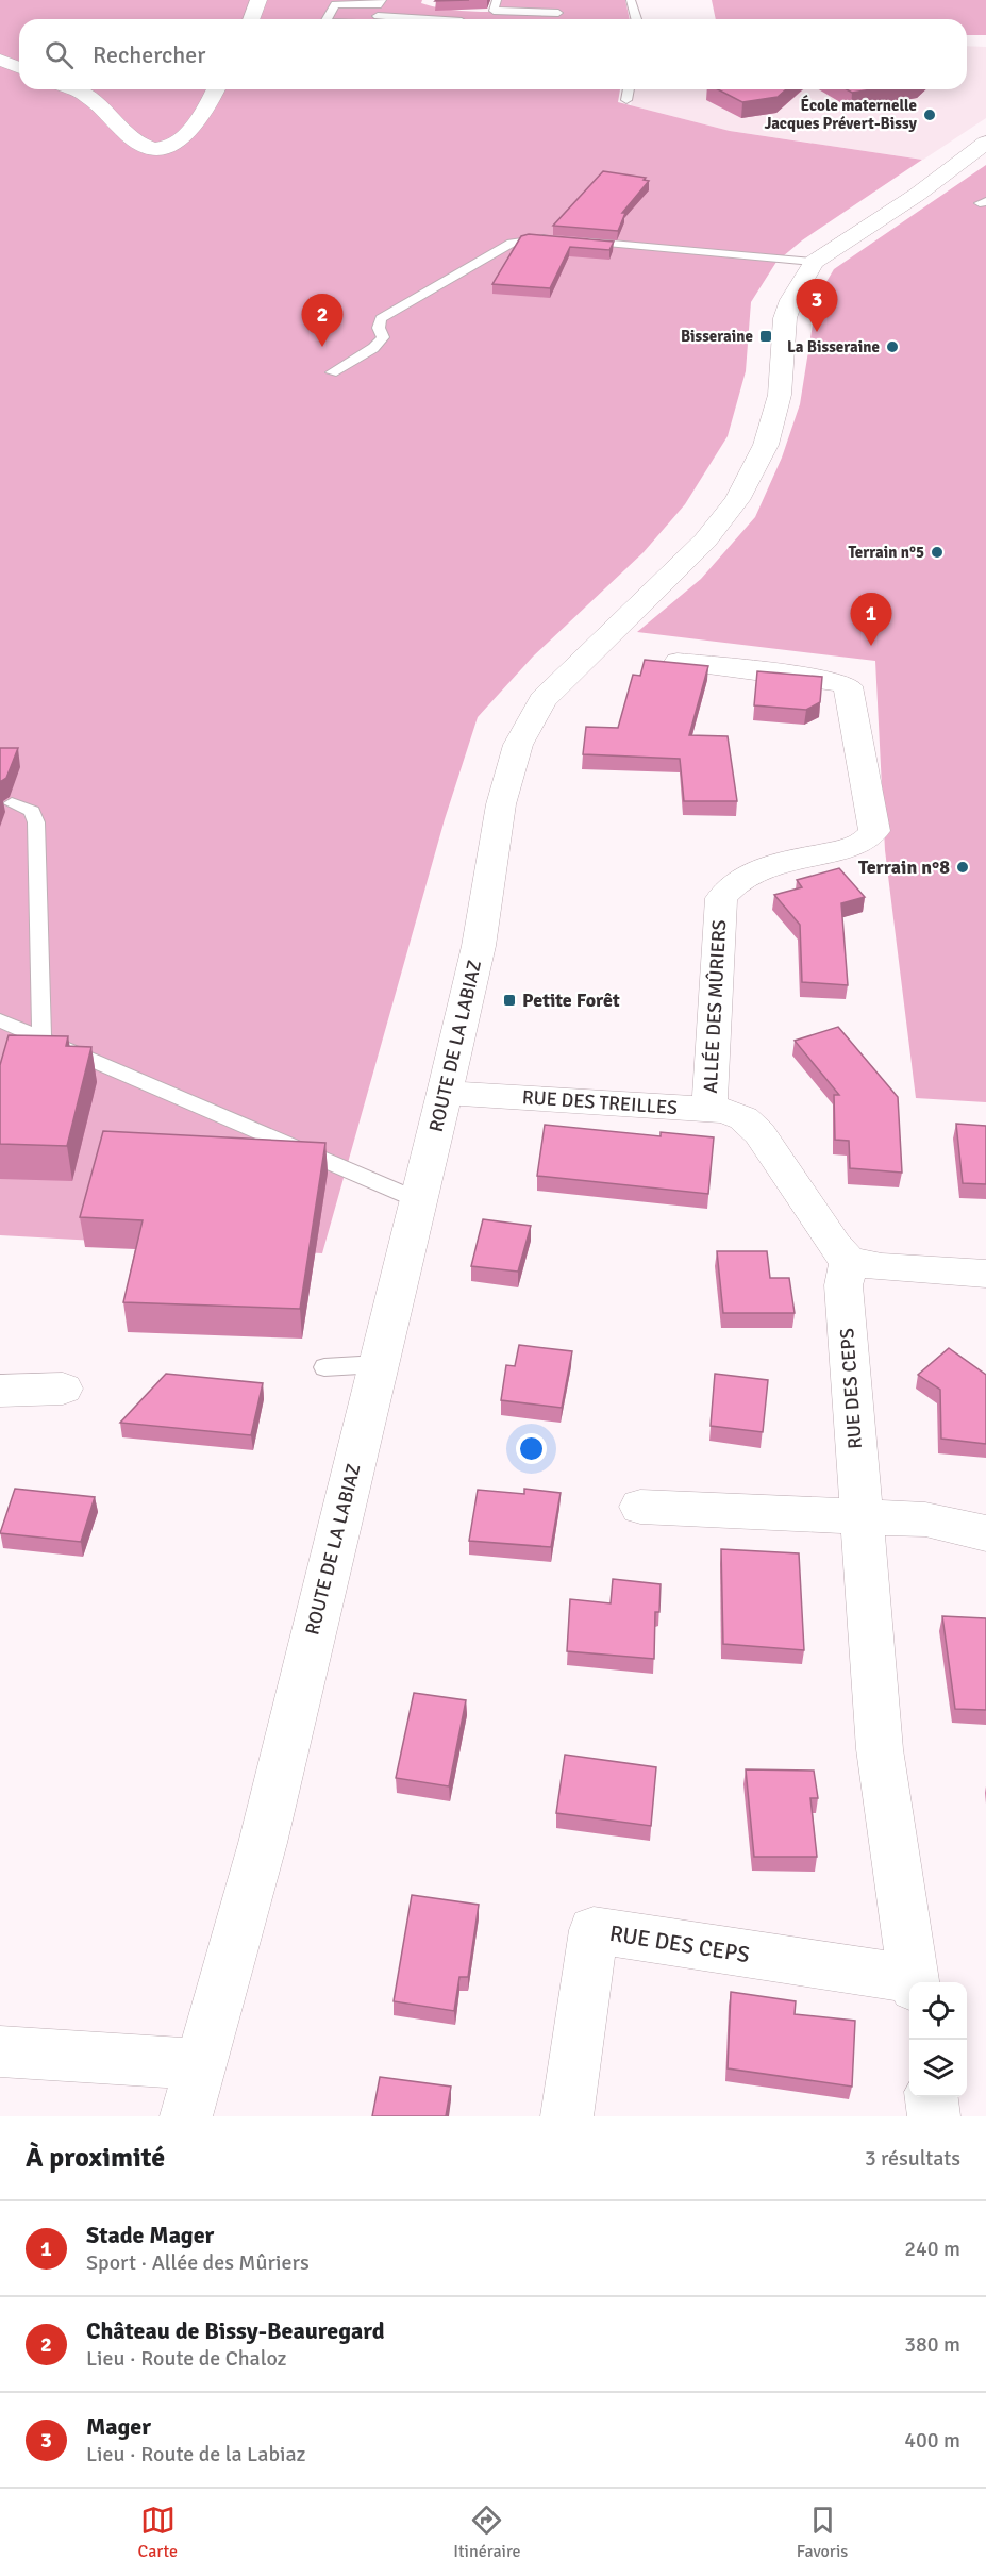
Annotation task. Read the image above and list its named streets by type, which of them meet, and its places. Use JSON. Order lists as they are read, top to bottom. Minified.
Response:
{"streets":{"street":["ALLÉE DES MÛRIERS","ROUTE DE LA LABIAZ","RUE DES TREILLES","RUE DES CEPS"]},"crossings":[["ALLÉE DES MÛRIERS","RUE DES TREILLES"],["ROUTE DE LA LABIAZ","RUE DES TREILLES"],["RUE DES TREILLES","RUE DES CEPS"]],"places":{"other":["École maternelle Jacques Prévert-Bissy","La Bisseraine","Terrain n°5","Terrain n°8"],"transit":["Bisseraine","Petite Forêt"]},"page":{"search":"Rechercher","pins":["3","2","1"],"heading":["À proximité","3 résultats"],"list":[{"mark":"1","name":"Stade Mager","note":"Sport · Allée des Mûriers","value":"240 m"},{"mark":"2","name":"Château de Bissy-Beauregard","note":"Lieu · Route de Chaloz","value":"380 m"},{"mark":"3","name":"Mager","note":"Lieu · Route de la Labiaz","value":"400 m"}],"nav":["Carte","Itinéraire","Favoris"]}}
